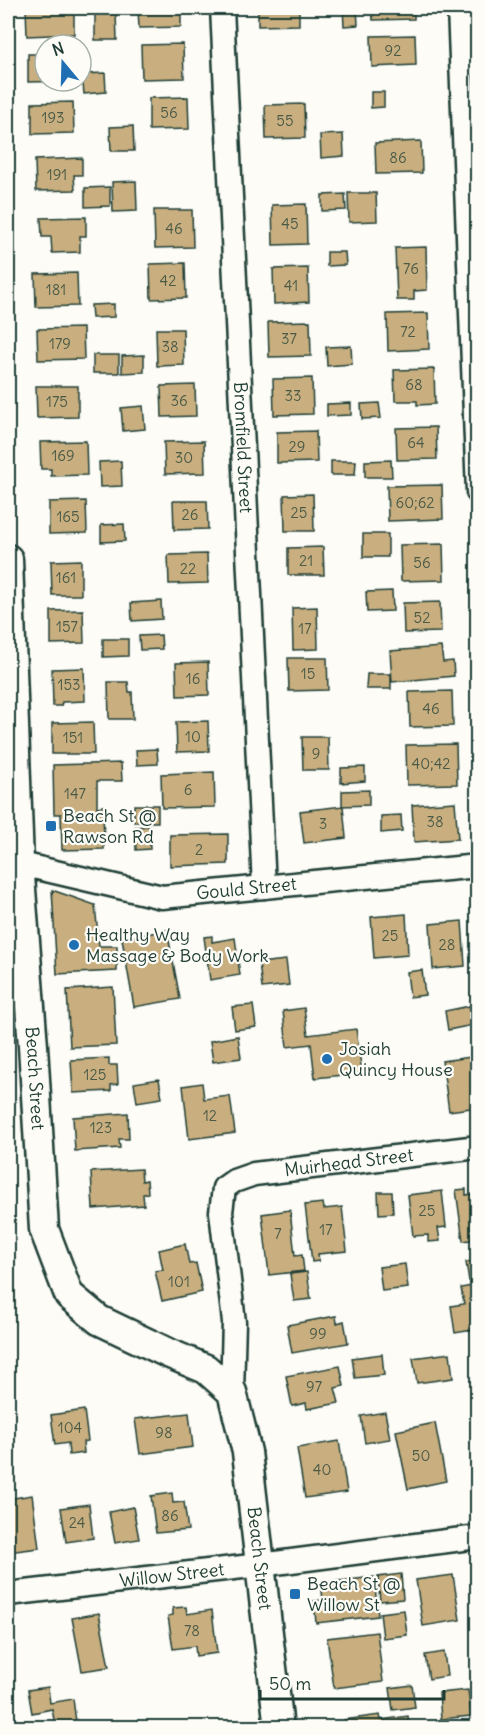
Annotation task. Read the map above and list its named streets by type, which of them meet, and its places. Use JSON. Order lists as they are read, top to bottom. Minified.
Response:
{"streets":{"street":["Bromfield Street","Gould Street","Beach Street","Muirhead Street","Willow Street"]},"crossings":[["Bromfield Street","Gould Street"],["Gould Street","Beach Street"],["Beach Street","Muirhead Street"],["Beach Street","Willow Street"]],"places":{"transit":["Beach St @ Rawson Rd","Beach St @ Willow St"],"other":["Healthy Way Massage & Body Work","Josiah Quincy House"]},"house_numbers":["92","56","193","55","86","191","45","46","76","42","41","181","72","37","179","38","68","33","36","175","64","29","169","30","60;62","25","26","165","21","56","22","161","52","157","17","15","16","153","46","10","151","9","40;42","6","147","38","3","2","25","28","125","12","123","25","17","7","101","99","97","104","98","50","40","86","24","78"],"scale_bar":"50 m","north":"top"}
